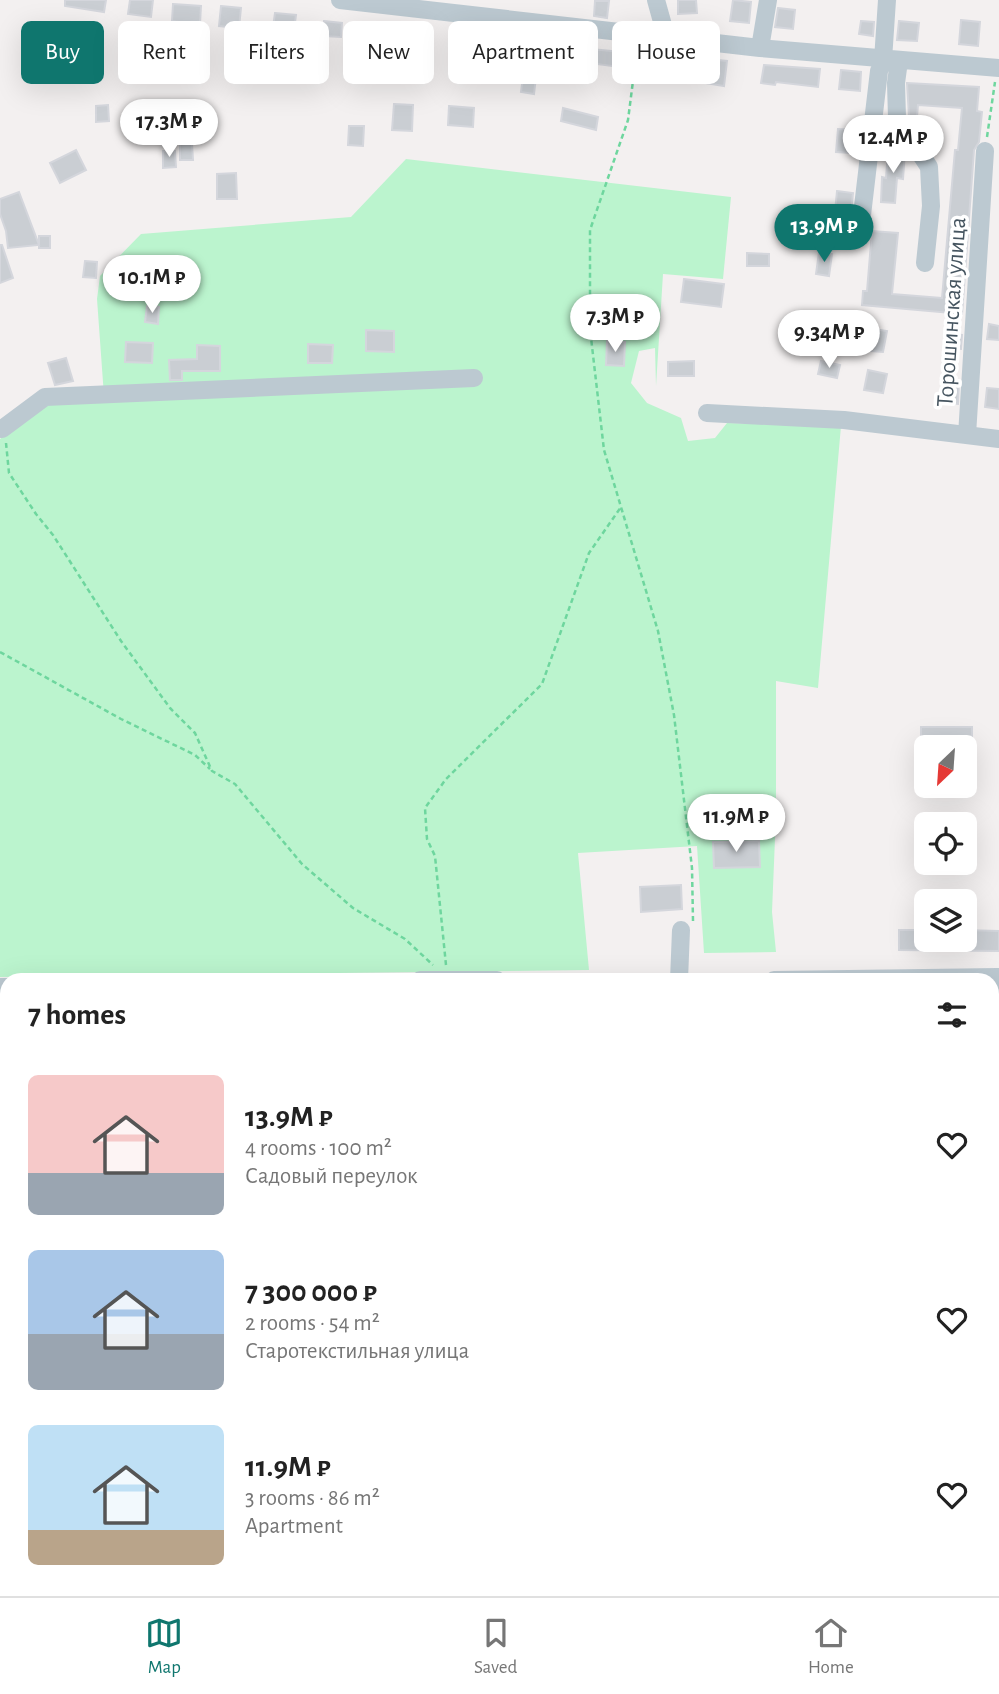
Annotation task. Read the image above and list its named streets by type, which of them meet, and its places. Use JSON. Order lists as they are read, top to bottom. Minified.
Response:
{"streets":{"street":["Торошинская улица"]},"north":"bottom left","page":{"chip":["Buy","Rent","Filters","New","Apartment","House"],"price":["17.3M ₽","12.4M ₽","13.9M ₽","10.1M ₽","7.3M ₽","9.34M ₽","11.9M ₽"],"heading":"7 homes","list":[{"name":"13.9M ₽","note":"4 rooms · 100 m² · Садовый переулок"},{"name":"7 300 000 ₽","note":"2 rooms · 54 m² · Старотекстильная улица"},{"name":"11.9M ₽","note":"3 rooms · 86 m² · Apartment"}],"tabs":["Map","Saved","Home"]}}
